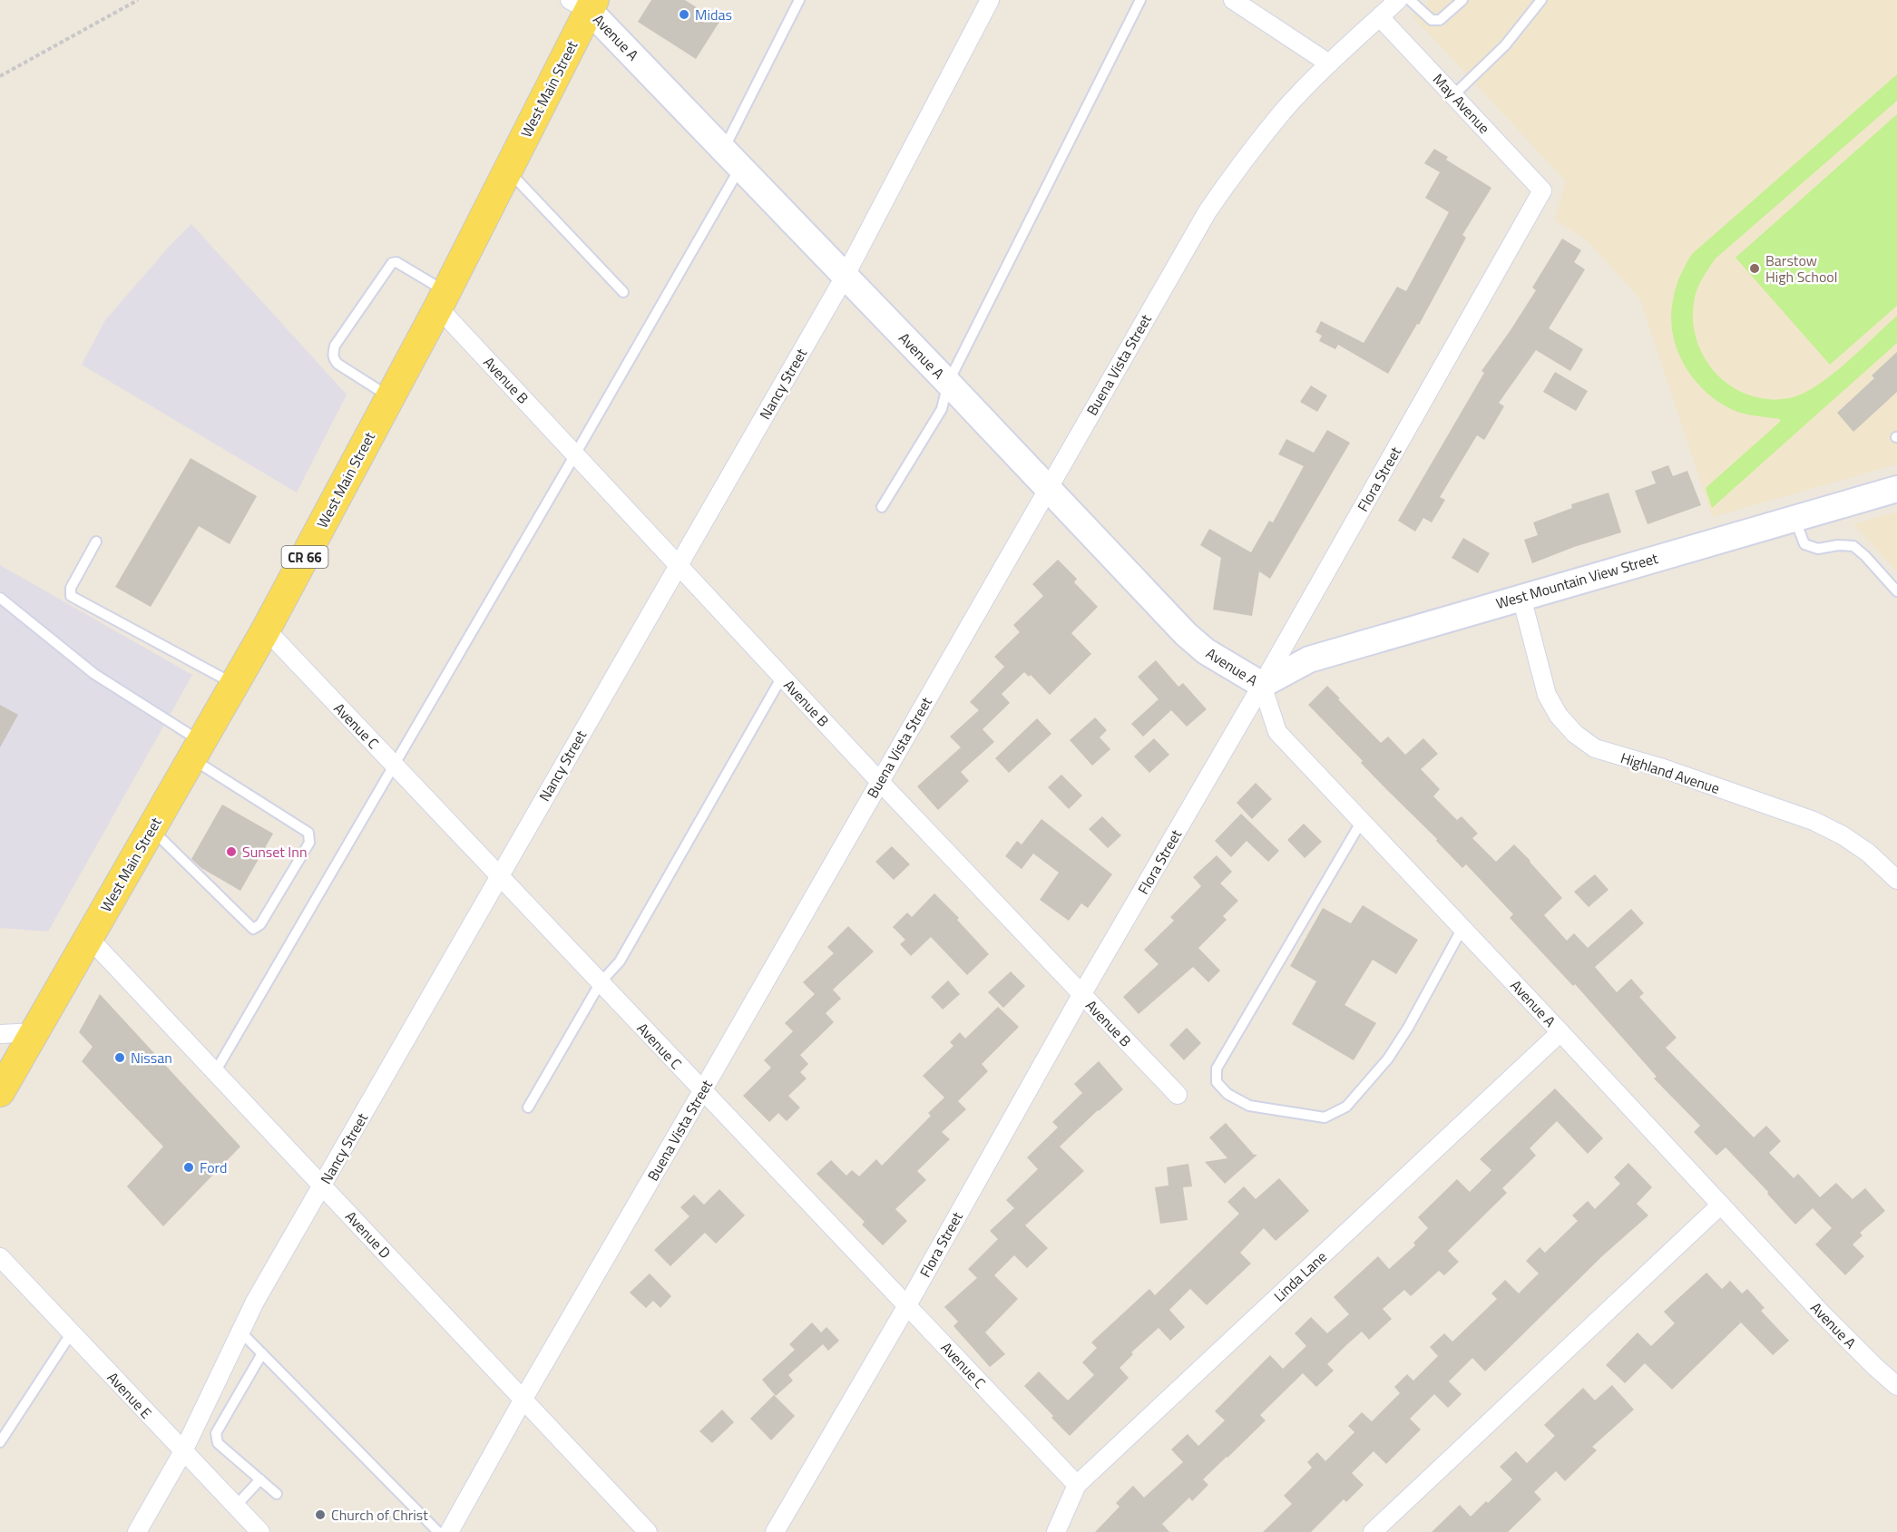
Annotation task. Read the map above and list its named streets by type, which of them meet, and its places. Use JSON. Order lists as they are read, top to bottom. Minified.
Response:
{"streets":{"main road":["West Main Street","CR 66"],"street":["Avenue A","May Avenue","Buena Vista Street","Avenue B","Nancy Street","Flora Street","West Mountain View Street","Avenue C","Highland Avenue","Avenue D","Linda Lane","Avenue E"]},"crossings":[["Avenue A","West Main Street"],["Avenue A","Buena Vista Street"],["Avenue A","Nancy Street"],["Avenue A","Flora Street"],["Avenue A","West Mountain View Street"],["Avenue A","Linda Lane"],["West Main Street","Avenue B"],["West Main Street","Avenue C"],["West Main Street","Avenue D"],["May Avenue","Buena Vista Street"],["May Avenue","Flora Street"],["Buena Vista Street","Avenue B"],["Buena Vista Street","Avenue C"],["Buena Vista Street","Avenue D"],["Avenue B","Nancy Street"],["Avenue B","Flora Street"],["Nancy Street","Avenue C"],["Nancy Street","Avenue D"],["Nancy Street","Avenue E"],["Flora Street","West Mountain View Street"],["Flora Street","Avenue C"],["West Mountain View Street","Highland Avenue"],["Avenue C","Linda Lane"]],"places":["Midas","Barstow High School","Sunset Inn","Nissan","Ford","Church of Christ"]}
